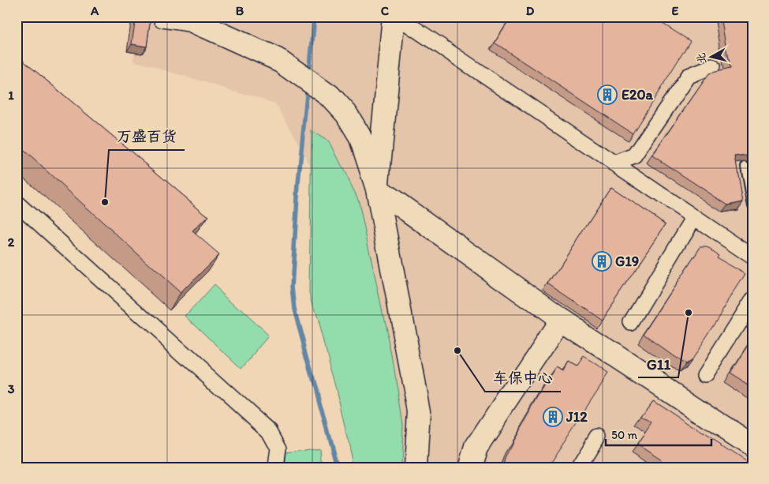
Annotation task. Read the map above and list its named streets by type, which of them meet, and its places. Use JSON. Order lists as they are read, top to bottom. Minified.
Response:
{"places":{"building":["E20a","G19","J12"],"other":["万盛百货","G11","车保中心"]},"scale_bar":"50 m","north":"left","grid":{"columns":["A","B","C","D","E"],"rows":["1","2","3"]}}
